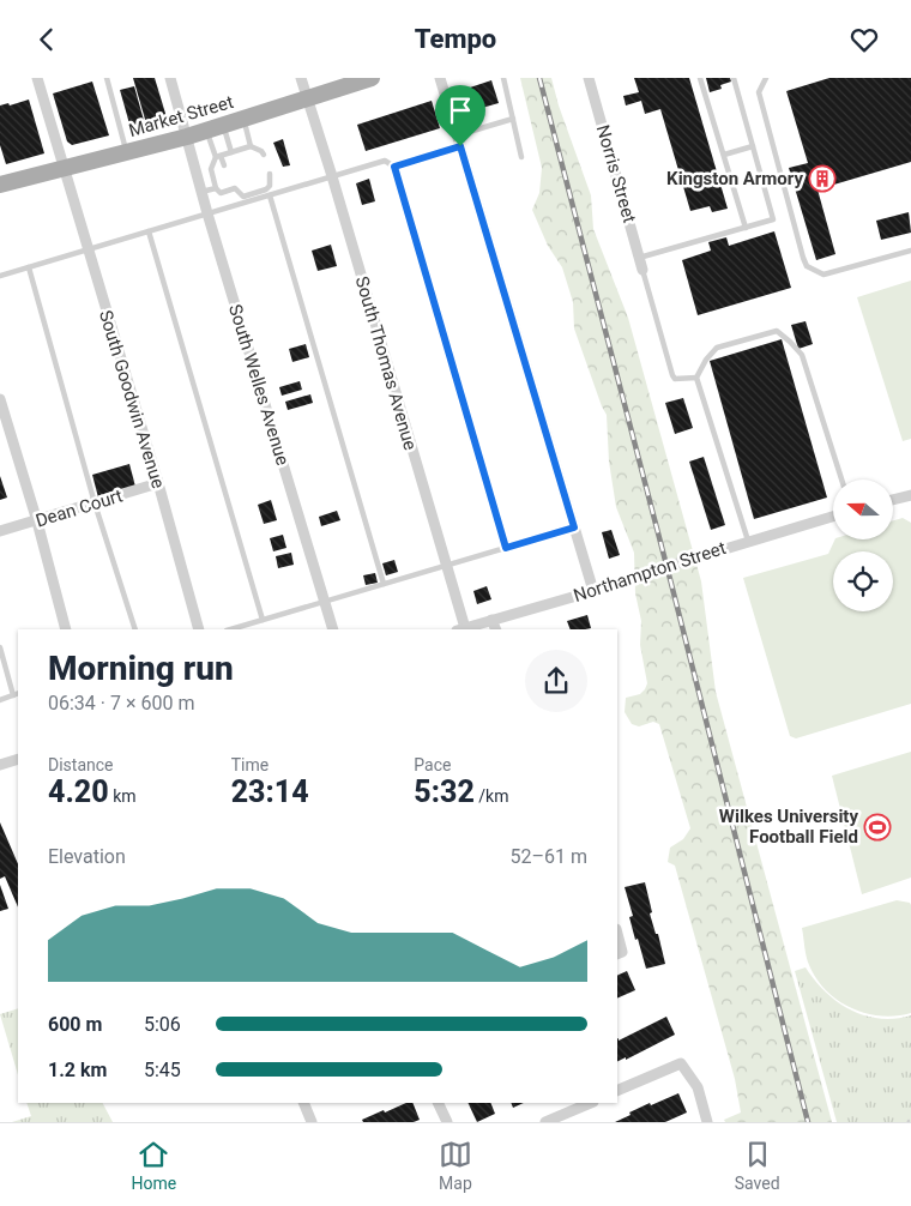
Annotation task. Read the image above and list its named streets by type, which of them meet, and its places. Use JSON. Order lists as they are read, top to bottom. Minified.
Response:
{"streets":{"main road":["Market Street"],"street":["Norris Street","South Thomas Avenue","South Welles Avenue","South Goodwin Avenue","Dean Court","Northampton Street"]},"crossings":[["Market Street","South Thomas Avenue"],["Market Street","South Welles Avenue"],["Market Street","South Goodwin Avenue"],["South Thomas Avenue","Northampton Street"],["South Goodwin Avenue","Dean Court"]],"places":{"building":["Kingston Armory"],"sports":["Wilkes University Football Field"]},"north":"left","page":{"header":"Tempo","heading":["Morning run","06:34 · 7 × 600 m"],"stats":[["Distance","4.20 km"],["Time","23:14"],["Pace","5:32 /km"]],"chart":["Elevation","52–61 m"],"list":[{"name":"600 m","note":"5:06"},{"name":"1.2 km","note":"5:45"}],"tabs":["Home","Map","Saved"]}}
